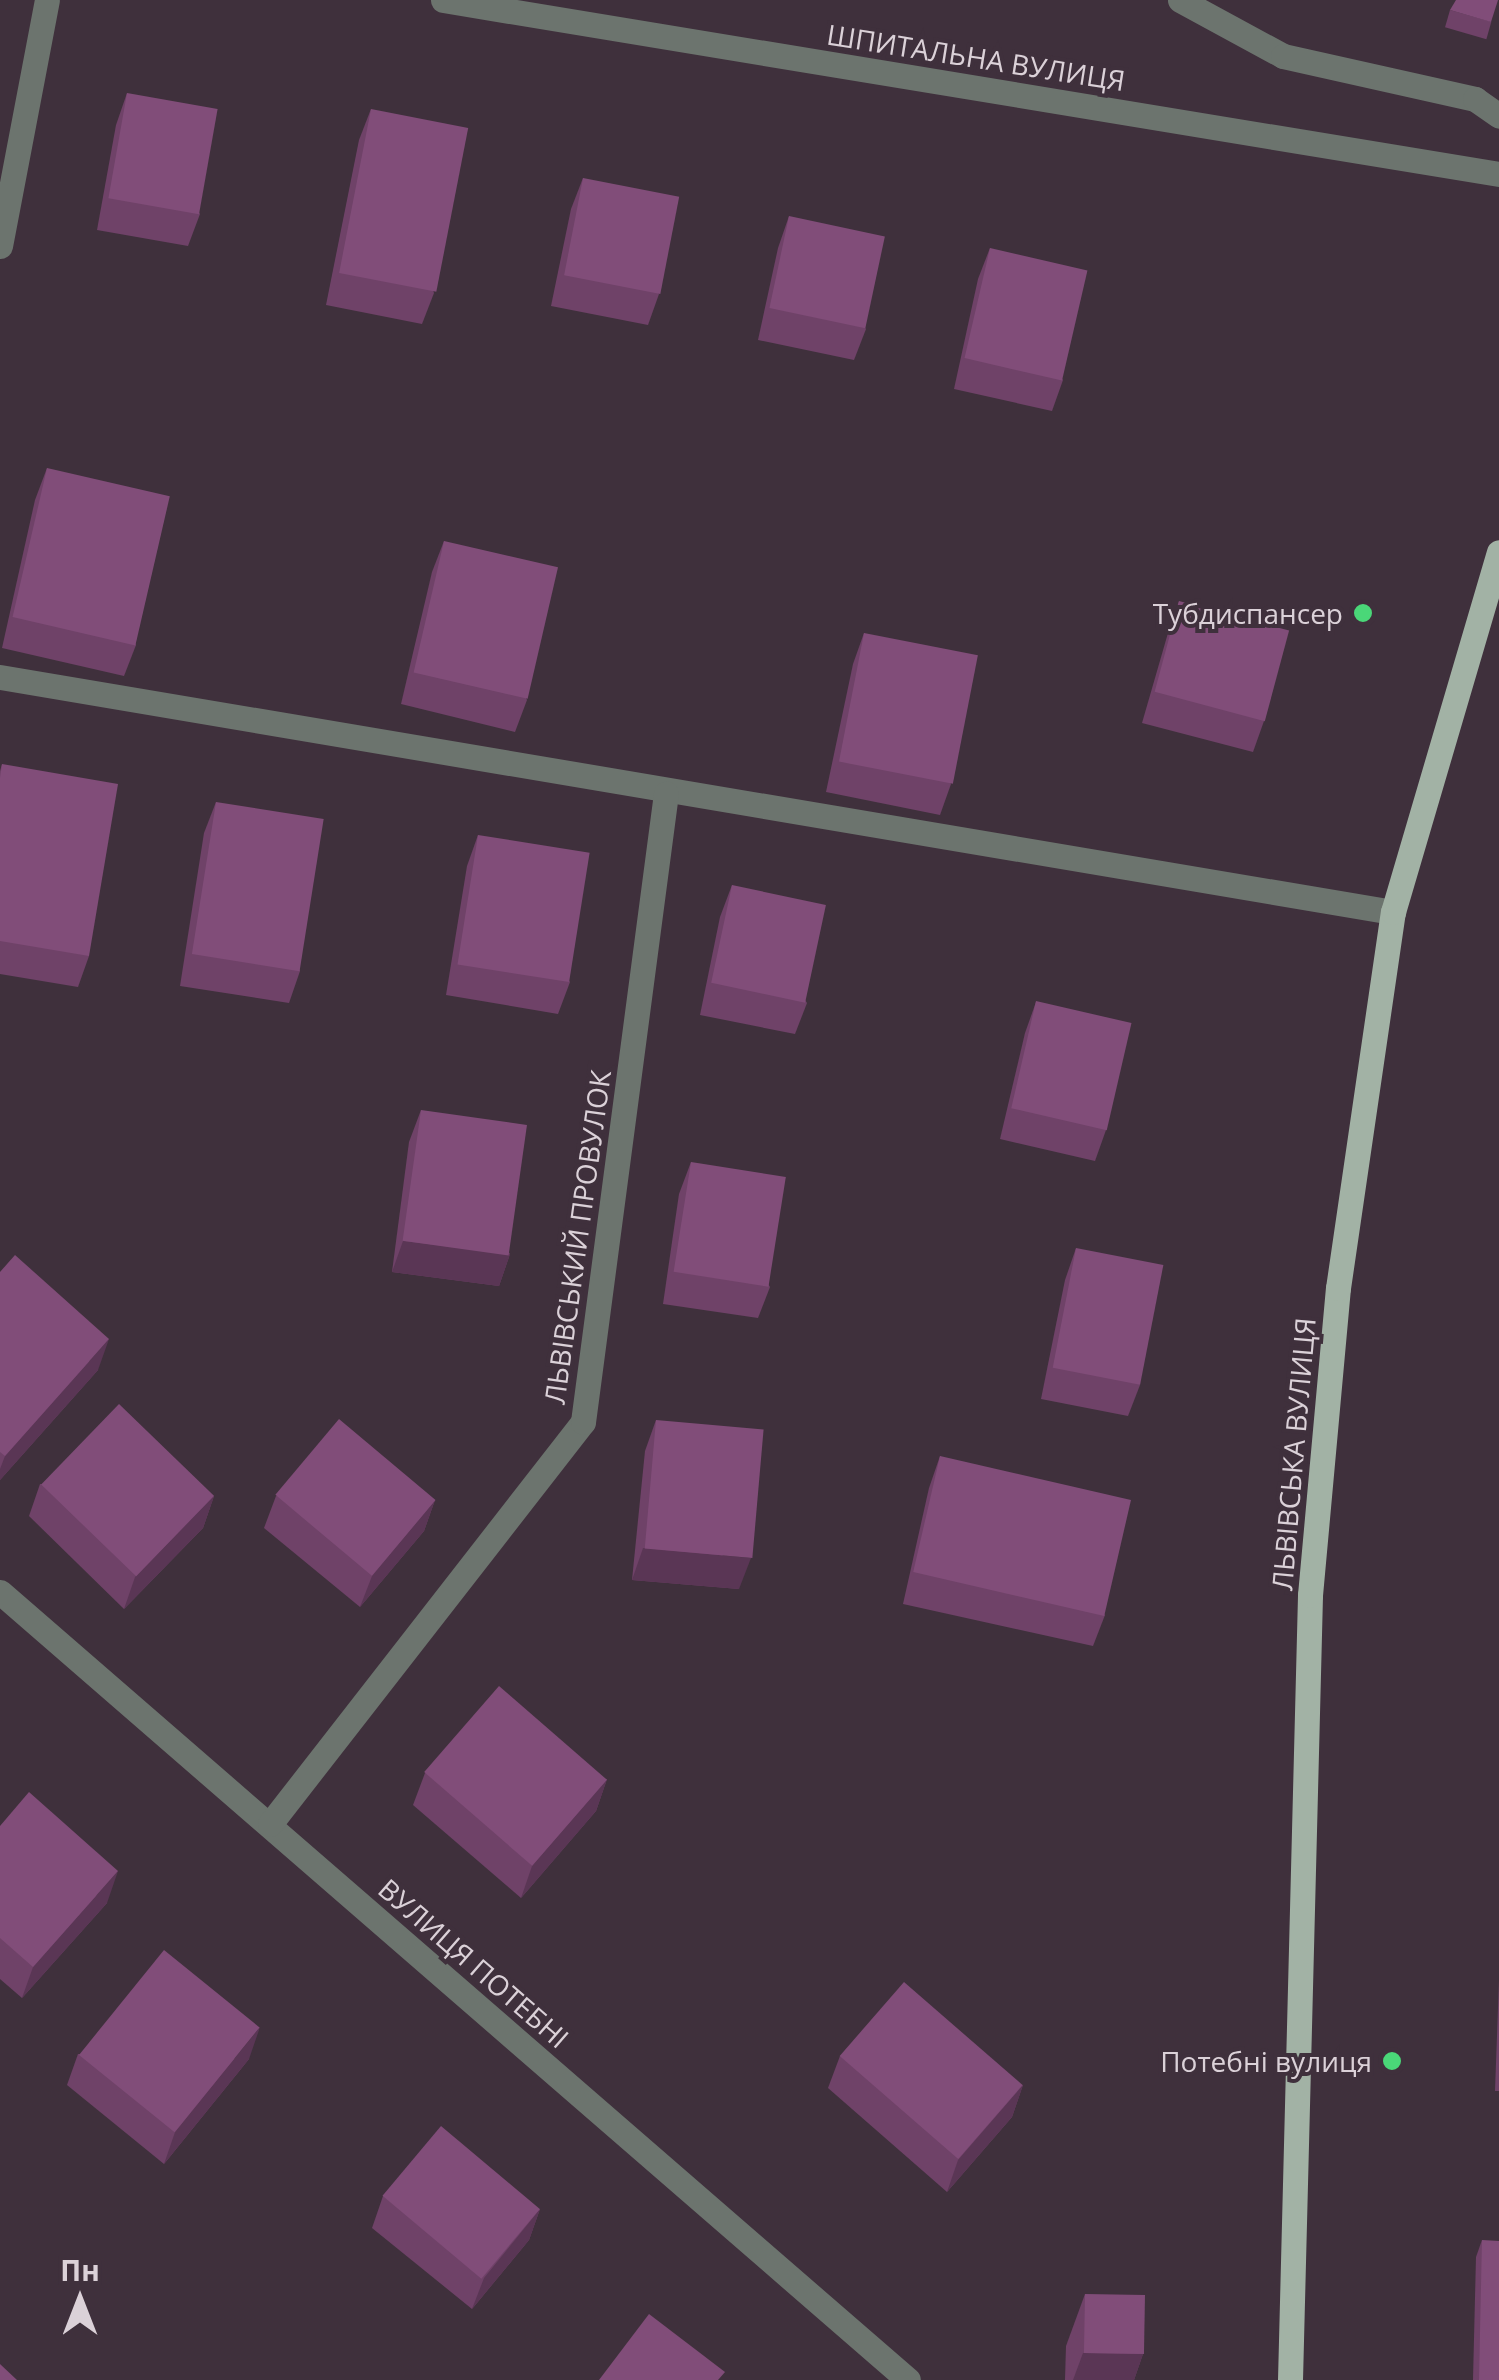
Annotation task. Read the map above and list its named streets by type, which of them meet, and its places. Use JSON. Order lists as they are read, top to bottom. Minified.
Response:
{"streets":{"main road":["ЛЬВІВСЬКА ВУЛИЦЯ"],"street":["ШПИТАЛЬНА ВУЛИЦЯ","ЛЬВІВСЬКИЙ ПРОВУЛОК","ВУЛИЦЯ ПОТЕБНІ"]},"crossings":[["ЛЬВІВСЬКИЙ ПРОВУЛОК","ВУЛИЦЯ ПОТЕБНІ"]],"places":["Тубдиспансер","Потебні вулиця"],"north":"top"}
